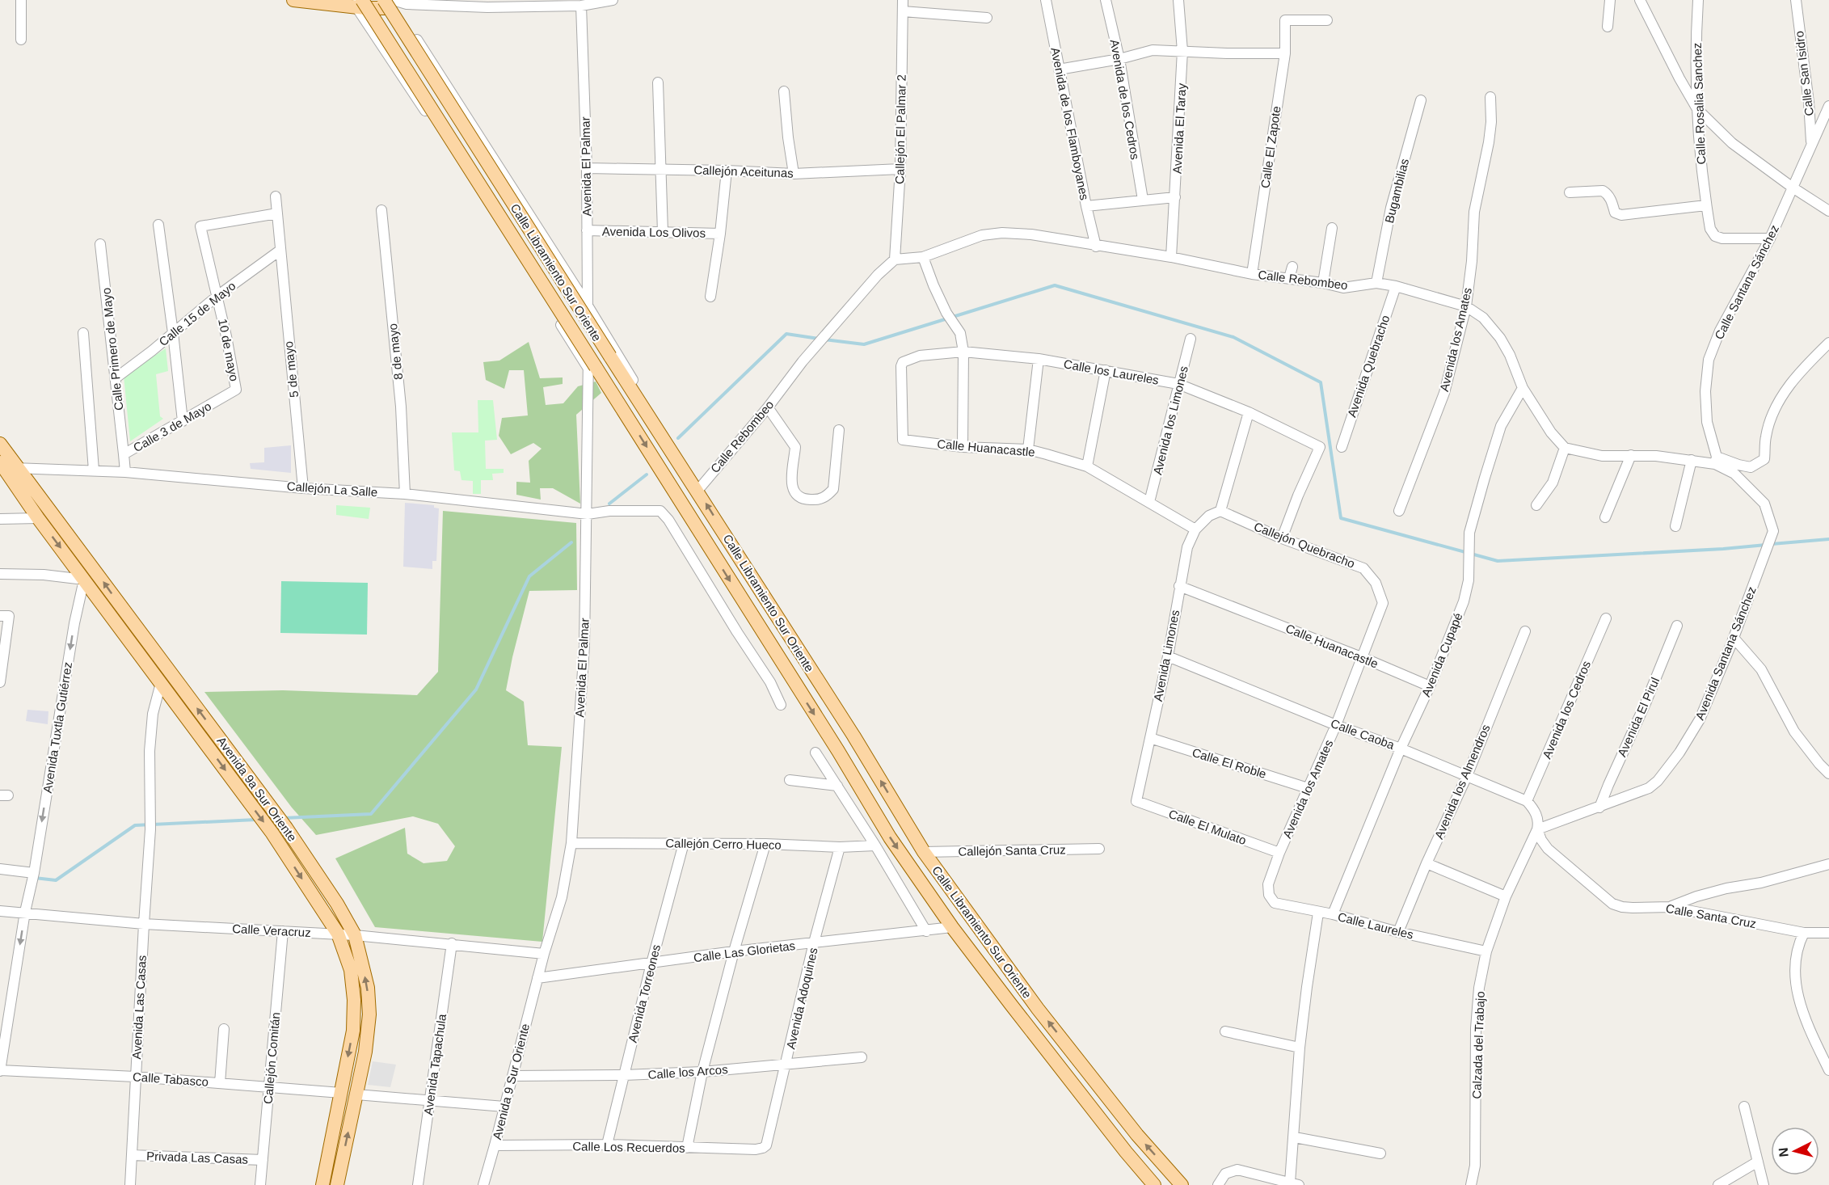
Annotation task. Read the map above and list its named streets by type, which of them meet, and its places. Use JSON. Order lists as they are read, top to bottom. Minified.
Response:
{"streets":{"main road":["Calle Libramiento Sur Oriente","Avenida 9a Sur Oriente"],"street":["Calle San Isidro","Avenida de los Cedros","Calle Rosalia Sanchez","Avenida de los Flamboyanes","Avenida El Taray","Callejón El Palmar 2","Calle El Zapote","Avenida El Palmar","Callejón Aceitunas","Bugambilias","Avenida Los Olivos","Calle Rebombeo","Calle Santana Sánchez","Calle 15 de Mayo","Avenida los Amates","Calle Primero de Mayo","10 de mayo","8 de mayo","Avenida Quebracho","5 de mayo","Calle los Laureles","Avenida los Limones","Calle 3 de Mayo","Calle Huanacastle","Callejón La Salle","Callejón Quebracho","Avenida Santana Sánchez","Avenida Cupapé","Avenida Limones","Avenida los Cedros","Avenida El Pirul","Avenida Tuxtla Gutiérrez","Calle Caoba","Calle El Roble","Avenida los Almendros","Calle El Mulato","Callejón Cerro Hueco","Callejón Santa Cruz","Calle Santa Cruz","Calle Laureles","Calle Veracruz","Calle Las Glorietas","Avenida Torreones","Avenida Adoquines","Avenida Las Casas","Calzada del Trabajo","Callejón Comitán","Avenida Tapachula","Calle los Arcos","Calle Tabasco","Avenida 9 Sur Oriente","Calle Los Recuerdos","Privada Las Casas"]},"crossings":[["Calle San Isidro","Calle Santana Sánchez"],["Calle Rosalia Sanchez","Calle Santana Sánchez"],["Avenida de los Flamboyanes","Calle Rebombeo"],["Avenida El Taray","Calle Rebombeo"],["Callejón El Palmar 2","Callejón Aceitunas"],["Callejón El Palmar 2","Calle Rebombeo"],["Calle El Zapote","Calle Rebombeo"],["Avenida El Palmar","Callejón Aceitunas"],["Avenida El Palmar","Avenida Los Olivos"],["Avenida El Palmar","Calle Libramiento Sur Oriente"],["Avenida El Palmar","Callejón La Salle"],["Avenida El Palmar","Callejón Cerro Hueco"],["Avenida El Palmar","Calle Veracruz"],["Avenida El Palmar","Calle Las Glorietas"],["Avenida El Palmar","Avenida 9 Sur Oriente"],["Bugambilias","Calle Rebombeo"],["Calle Libramiento Sur Oriente","Calle Rebombeo"],["Calle Libramiento Sur Oriente","Callejón Santa Cruz"],["Calle Libramiento Sur Oriente","Calle Las Glorietas"],["Calle Rebombeo","Avenida los Amates"],["Calle Rebombeo","Avenida Quebracho"],["Calle Rebombeo","Avenida Cupapé"],["Calle Santana Sánchez","Avenida Santana Sánchez"],["Calle 15 de Mayo","Calle Primero de Mayo"],["Calle 15 de Mayo","10 de mayo"],["Calle 15 de Mayo","5 de mayo"],["Avenida los Amates","Calle Huanacastle"],["Avenida los Amates","Callejón Quebracho"],["Avenida los Amates","Calle Caoba"],["Avenida los Amates","Calle El Roble"],["Avenida los Amates","Calle El Mulato"],["Avenida los Amates","Calle Laureles"],["Calle Primero de Mayo","Calle 3 de Mayo"],["10 de mayo","5 de mayo"],["10 de mayo","Calle 3 de Mayo"],["8 de mayo","Callejón La Salle"],["5 de mayo","Callejón La Salle"],["Calle los Laureles","Avenida los Limones"],["Calle los Laureles","Calle Huanacastle"],["Calle los Laureles","Callejón Quebracho"],["Avenida los Limones","Calle Huanacastle"],["Calle 3 de Mayo","Callejón La Salle"],["Calle Huanacastle","Avenida Cupapé"],["Calle Huanacastle","Avenida Limones"],["Callejón La Salle","Avenida 9a Sur Oriente"],["Callejón Quebracho","Avenida Limones"],["Avenida Santana Sánchez","Avenida El Pirul"],["Avenida Santana Sánchez","Calle Santa Cruz"],["Avenida Santana Sánchez","Calzada del Trabajo"],["Avenida Cupapé","Calle Caoba"],["Avenida Cupapé","Calle Laureles"],["Avenida Limones","Calle Caoba"],["Avenida Limones","Calle El Roble"],["Avenida Limones","Calle El Mulato"],["Avenida los Cedros","Calle Caoba"],["Avenida Tuxtla Gutiérrez","Avenida 9a Sur Oriente"],["Avenida Tuxtla Gutiérrez","Calle Veracruz"],["Calle Caoba","Avenida los Almendros"],["Avenida los Almendros","Calle Laureles"],["Avenida 9a Sur Oriente","Calle Veracruz"],["Avenida 9a Sur Oriente","Avenida Las Casas"],["Avenida 9a Sur Oriente","Calle Tabasco"],["Callejón Cerro Hueco","Avenida Torreones"],["Callejón Cerro Hueco","Avenida Adoquines"],["Calle Santa Cruz","Calzada del Trabajo"],["Calle Laureles","Calzada del Trabajo"],["Calle Veracruz","Avenida Las Casas"],["Calle Veracruz","Callejón Comitán"],["Calle Veracruz","Avenida Tapachula"],["Calle Las Glorietas","Avenida Torreones"],["Calle Las Glorietas","Avenida Adoquines"],["Calle Las Glorietas","Avenida 9 Sur Oriente"],["Avenida Torreones","Calle los Arcos"],["Avenida Torreones","Calle Los Recuerdos"],["Avenida Adoquines","Calle los Arcos"],["Avenida Adoquines","Calle Los Recuerdos"],["Avenida Las Casas","Calle Tabasco"],["Avenida Las Casas","Privada Las Casas"],["Callejón Comitán","Calle Tabasco"],["Callejón Comitán","Privada Las Casas"],["Calle los Arcos","Avenida 9 Sur Oriente"],["Avenida 9 Sur Oriente","Calle Los Recuerdos"]],"one_way":["Avenida Tuxtla Gutiérrez"],"north":"left"}
